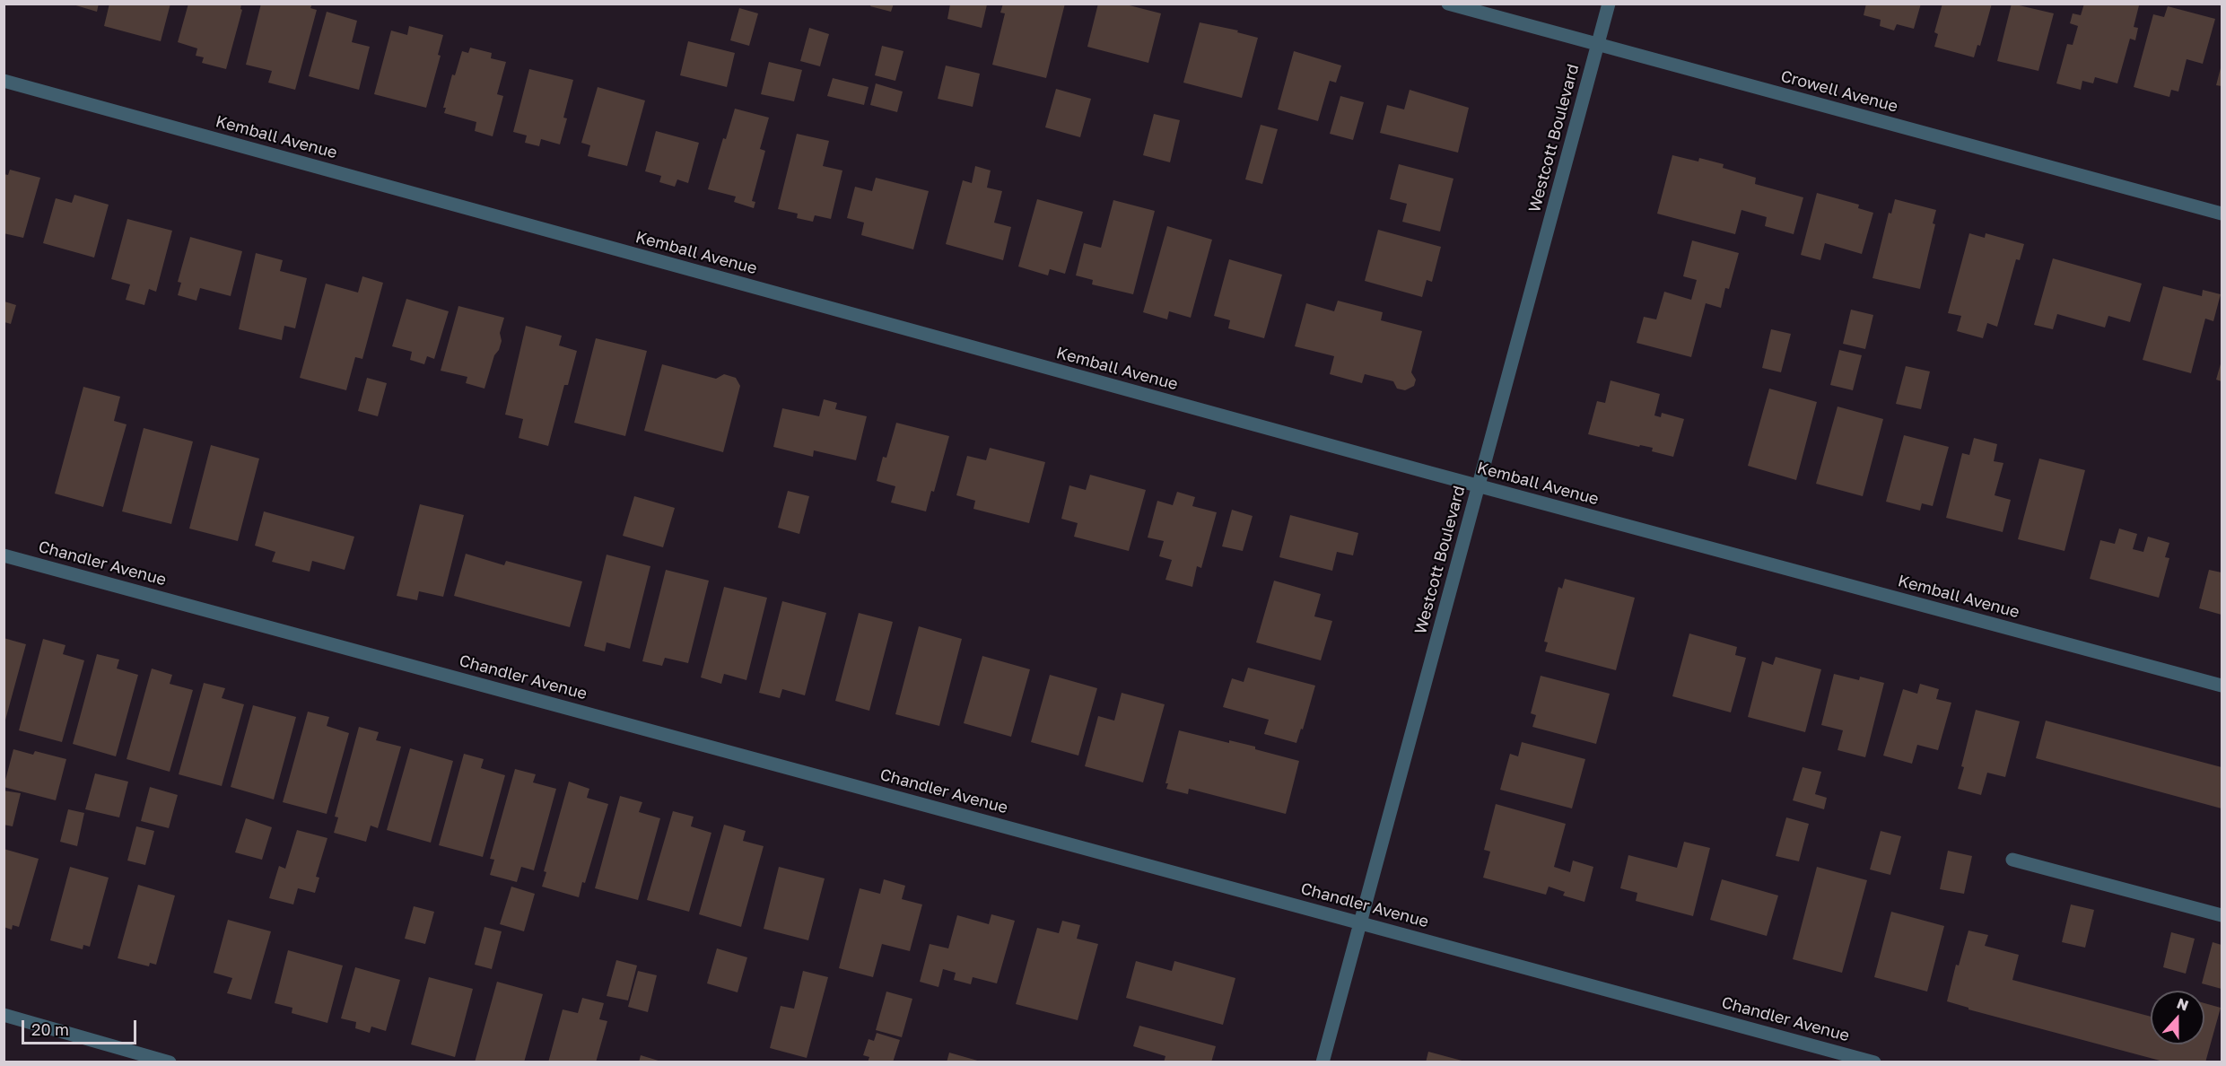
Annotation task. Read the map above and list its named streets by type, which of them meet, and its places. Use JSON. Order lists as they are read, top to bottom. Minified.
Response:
{"streets":{"street":["Crowell Avenue","Kemball Avenue","Westcott Boulevard","Chandler Avenue"]},"crossings":[["Crowell Avenue","Westcott Boulevard"],["Kemball Avenue","Westcott Boulevard"],["Westcott Boulevard","Chandler Avenue"]],"scale_bar":"20 m","north":"top"}
